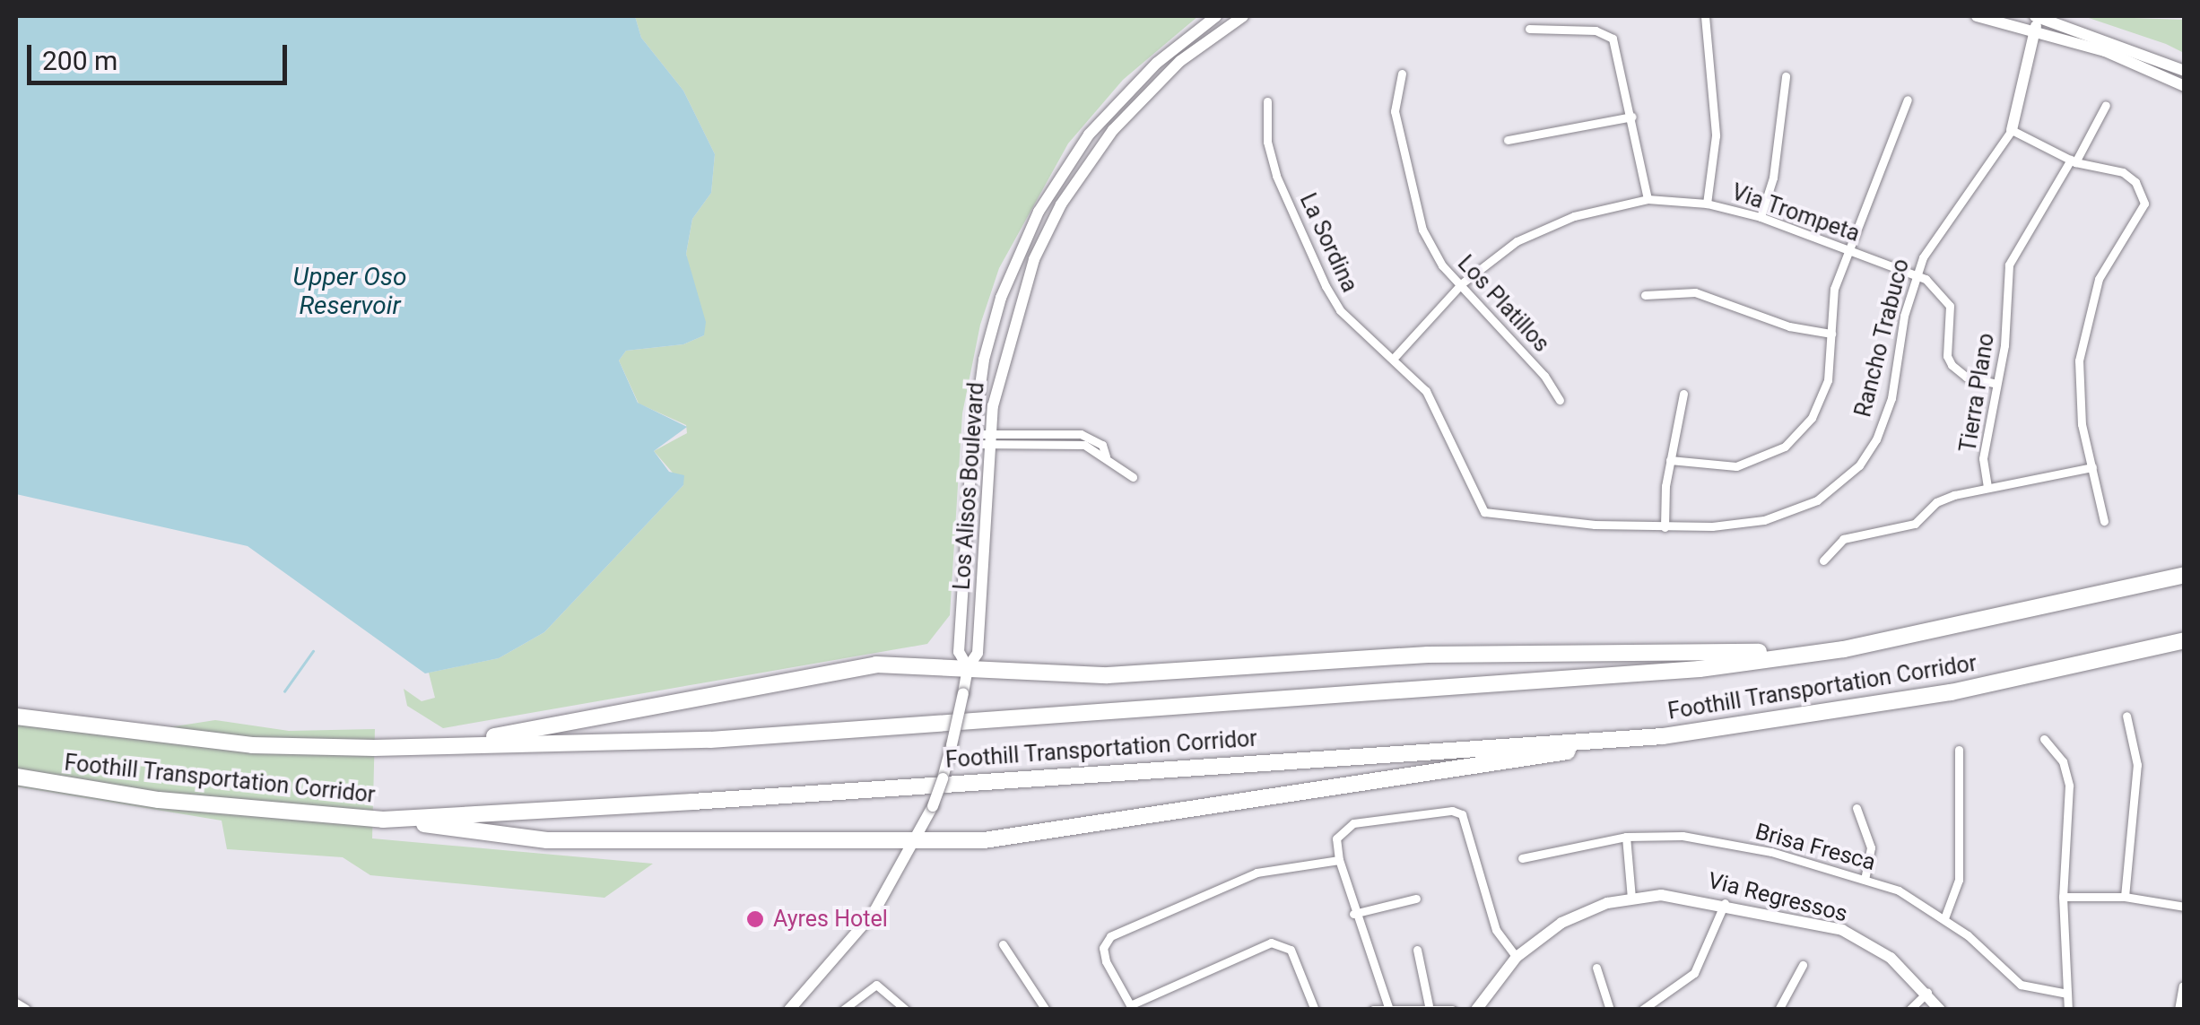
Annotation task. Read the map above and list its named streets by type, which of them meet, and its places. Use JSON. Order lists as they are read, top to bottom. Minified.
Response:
{"streets":{"highway":["Foothill Transportation Corridor"],"main road":["Rancho Trabuco","Los Alisos Boulevard","Via Regressos"],"street":["Via Trompeta","La Sordina","Los Platillos","Tierra Plano","Brisa Fresca"]},"crossings":[["Via Trompeta","La Sordina"],["Via Trompeta","Los Platillos"],["Via Trompeta","Rancho Trabuco"],["Via Trompeta","Tierra Plano"],["La Sordina","Rancho Trabuco"]],"water":["Upper Oso Reservoir"],"places":["Ayres Hotel"],"scale_bar":"200 m"}
